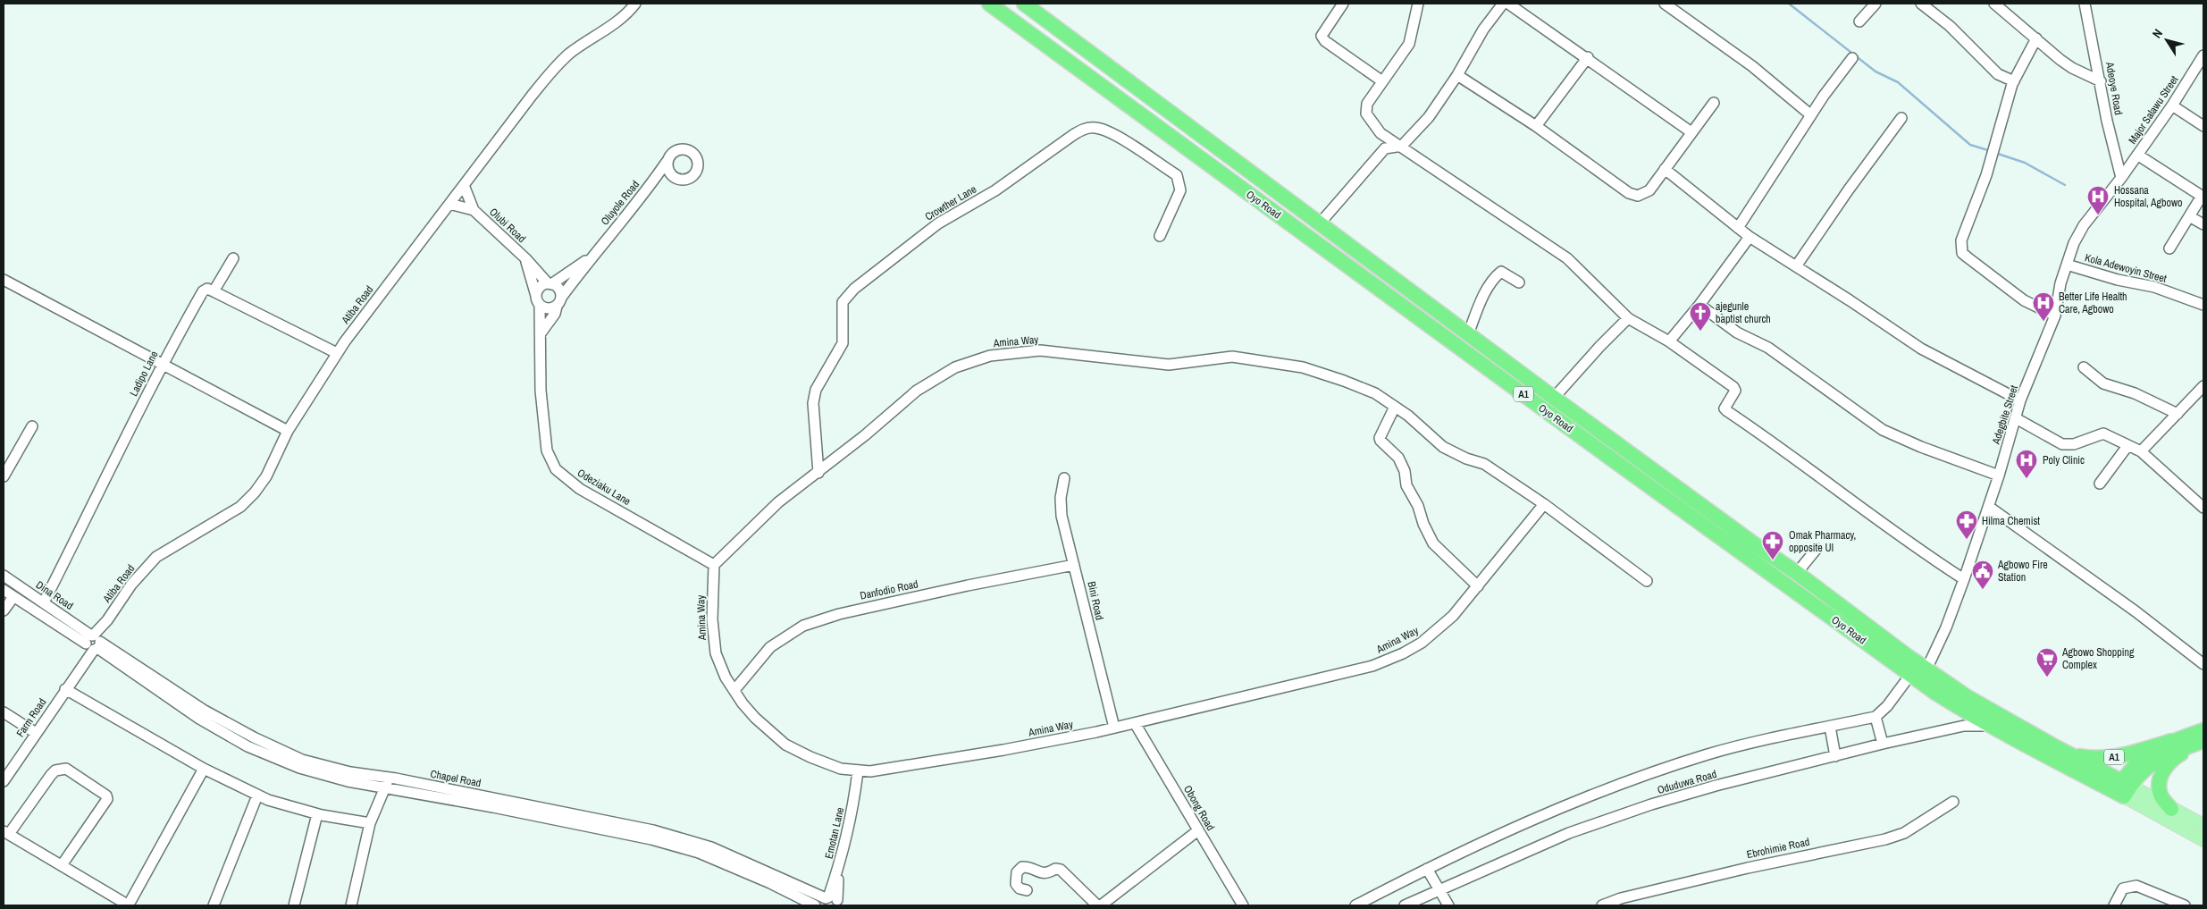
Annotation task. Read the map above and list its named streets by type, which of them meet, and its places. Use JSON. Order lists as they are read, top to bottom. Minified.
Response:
{"streets":{"highway":["Oyo Road","A1"],"street":["Adeoye Road","Major Salawu Street","Oluyole Road","Crowther Lane","Olubi Road","Kola Adewoyin Street","Atiba Road","Amina Way","Ladipo Lane","Adegbite Street","Odeziaku Lane","Danfodio Road","Dina Road","Bini Road","Farm Road","Chapel Road","Oduduwa Road","Obong Road","Emotan Lane","Ebrohimie Road"]},"crossings":[["Adeoye Road","Major Salawu Street"],["Adeoye Road","Adegbite Street"],["Major Salawu Street","Adegbite Street"],["Oluyole Road","Olubi Road"],["Oluyole Road","Odeziaku Lane"],["Crowther Lane","Amina Way"],["Oyo Road","A1"],["Oyo Road","Adegbite Street"],["Oyo Road","Oduduwa Road"],["Olubi Road","Atiba Road"],["Olubi Road","Odeziaku Lane"],["Kola Adewoyin Street","Adegbite Street"],["Atiba Road","Dina Road"],["Atiba Road","Farm Road"],["Atiba Road","Chapel Road"],["Amina Way","Odeziaku Lane"],["Amina Way","Danfodio Road"],["Amina Way","Bini Road"],["Amina Way","Obong Road"],["Amina Way","Emotan Lane"],["Ladipo Lane","Dina Road"],["Danfodio Road","Bini Road"],["Dina Road","Farm Road"],["Dina Road","Chapel Road"],["Farm Road","Chapel Road"],["Chapel Road","Emotan Lane"]],"places":{"hospital":["Hossana Hospital, Agbowo","Better Life Health Care, Agbowo","Poly Clinic"],"church":["ajegunle baptist church"],"pharmacy":["Hilma Chemist","Omak Pharmacy, opposite UI"],"public building":["Agbowo Fire Station"],"supermarket":["Agbowo Shopping Complex"]},"north":"top left"}
